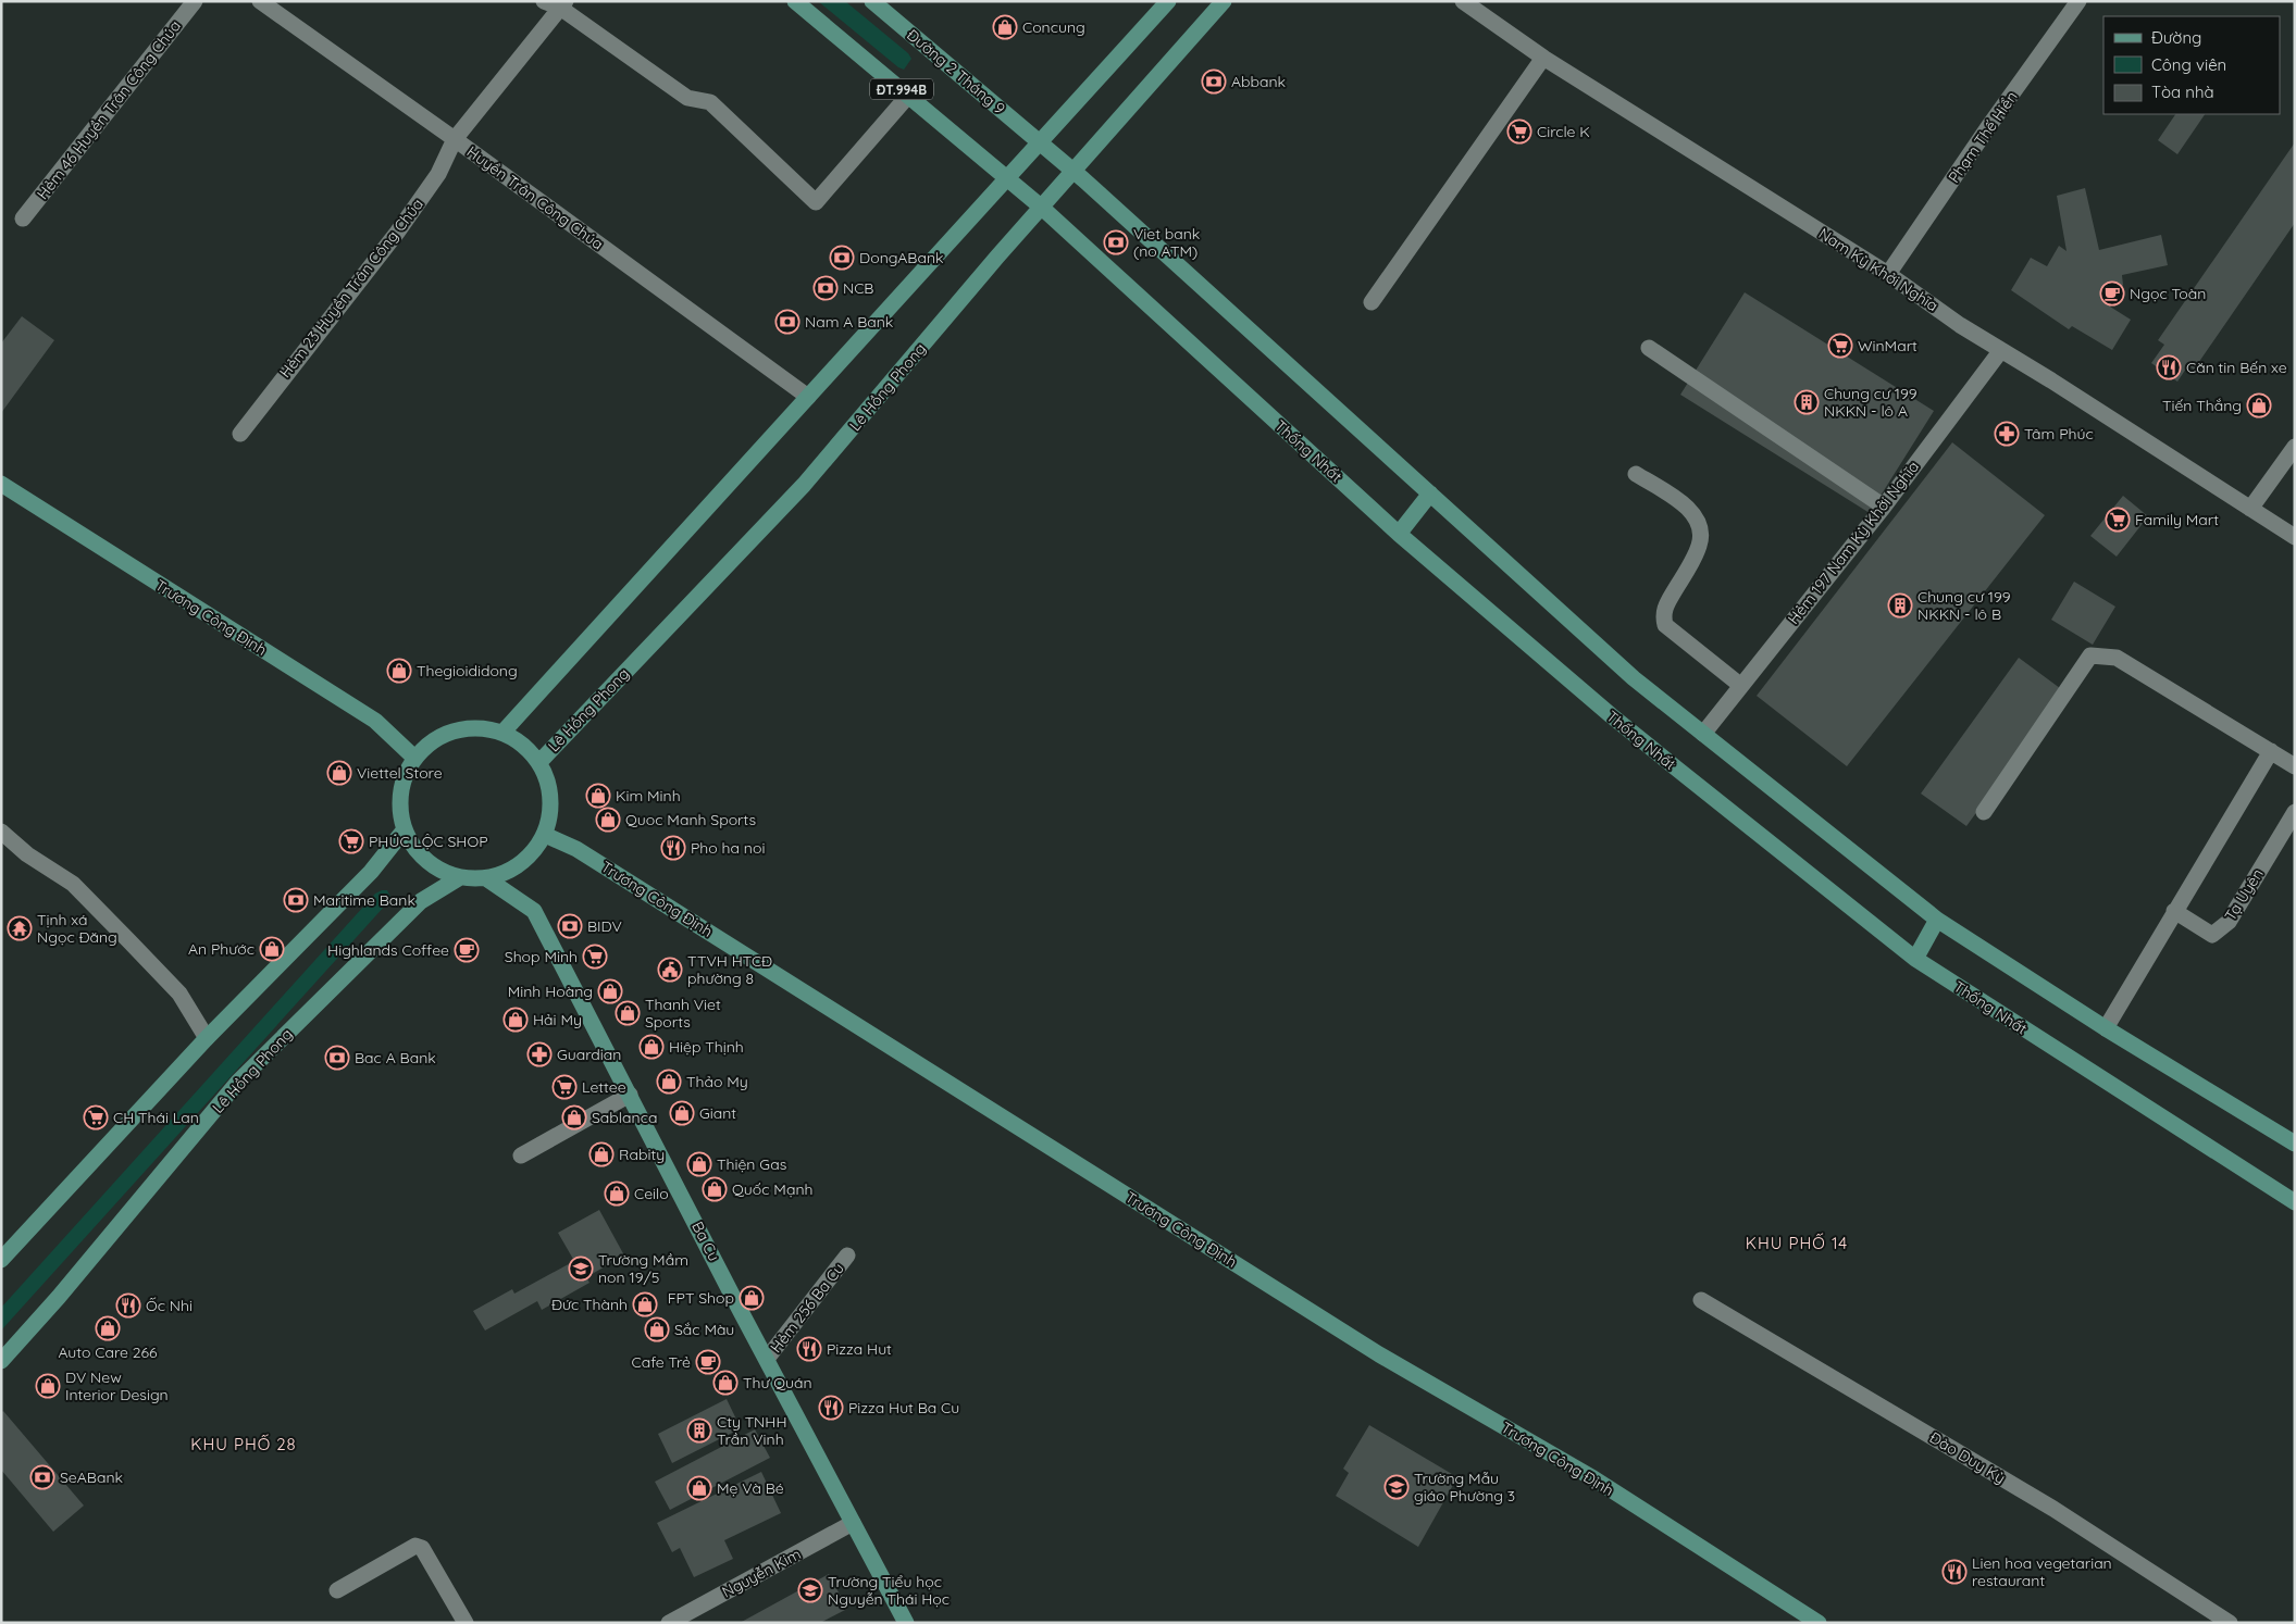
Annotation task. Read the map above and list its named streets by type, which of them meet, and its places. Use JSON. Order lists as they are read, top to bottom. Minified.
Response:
{"streets":{"main road":["Đường 2 Tháng 9","ĐT.994B","Lê Hồng Phong","Thống Nhất","Trương Công Định","Ba Cu"],"street":["Hẻm 46 Huyền Trân Công Chúa","Phạm Thế Hiển","Huyền Trân Công Chúa","Nam Kỳ Khởi Nghĩa","Hẻm 23 Huyền Trân Công Chúa","Hẻm 197 Nam Kỳ Khởi Nghĩa","Tạ Uyên","Hẻm 256 Ba Cu","Đào Duy Kỳ","Nguyễn Kim"]},"crossings":[["Đường 2 Tháng 9","Lê Hồng Phong"],["ĐT.994B","Thống Nhất"],["Phạm Thế Hiển","Nam Kỳ Khởi Nghĩa"],["Huyền Trân Công Chúa","Hẻm 23 Huyền Trân Công Chúa"],["Nam Kỳ Khởi Nghĩa","Hẻm 197 Nam Kỳ Khởi Nghĩa"],["Lê Hồng Phong","Thống Nhất"],["Lê Hồng Phong","Trương Công Định"],["Lê Hồng Phong","Ba Cu"],["Trương Công Định","Ba Cu"],["Ba Cu","Hẻm 256 Ba Cu"],["Ba Cu","Nguyễn Kim"]],"districts":["KHU PHỐ 14","KHU PHỐ 28"],"places":{"shop":["Concung","Tiến Thắng","Thegioididong","Viettel Store","Kim Minh","Quoc Manh Sports","An Phước","Minh Hoàng","Thanh Viet Sports","Hải My","Hiệp Thịnh","Thảo My","Giant","Sablanca","Rabity","Thiện Gas","Quốc Mạnh","Ceilo","FPT Shop","Đức Thành","Auto Care 266","Sắc Màu","Thư Quán","DV New Interior Design","Mẹ Và Bé"],"bank":["Abbank","Viet bank (no ATM)","DongABank","NCB","Nam A Bank","Maritime Bank","BIDV","Bac A Bank","SeABank"],"supermarket":["Circle K","WinMart","Family Mart","PHÚC LỘC SHOP","Shop Minh","Lettee","CH Thái Lan"],"cafe":["Ngọc Toàn","Highlands Coffee","Cafe Trẻ"],"restaurant":["Căn tin Bến xe","Pho ha noi","Ốc Nhi","Pizza Hut","Pizza Hut Ba Cu","Lien hoa vegetarian restaurant"],"building":["Chung cư 199 NKKN - lô A","Chung cư 199 NKKN - lô B","Cty TNHH Trần Vinh"],"pharmacy":["Tâm Phúc","Guardian"],"temple":["Tịnh xá Ngọc Đăng"],"public building":["TTVH HTCĐ phường 8"],"school or university":["Trường Mầm non 19/5","Trường Mẫu giáo Phường 3","Trường Tiểu học Nguyễn Thái Học"]},"legend":["Đường","Công viên","Tòa nhà"]}
